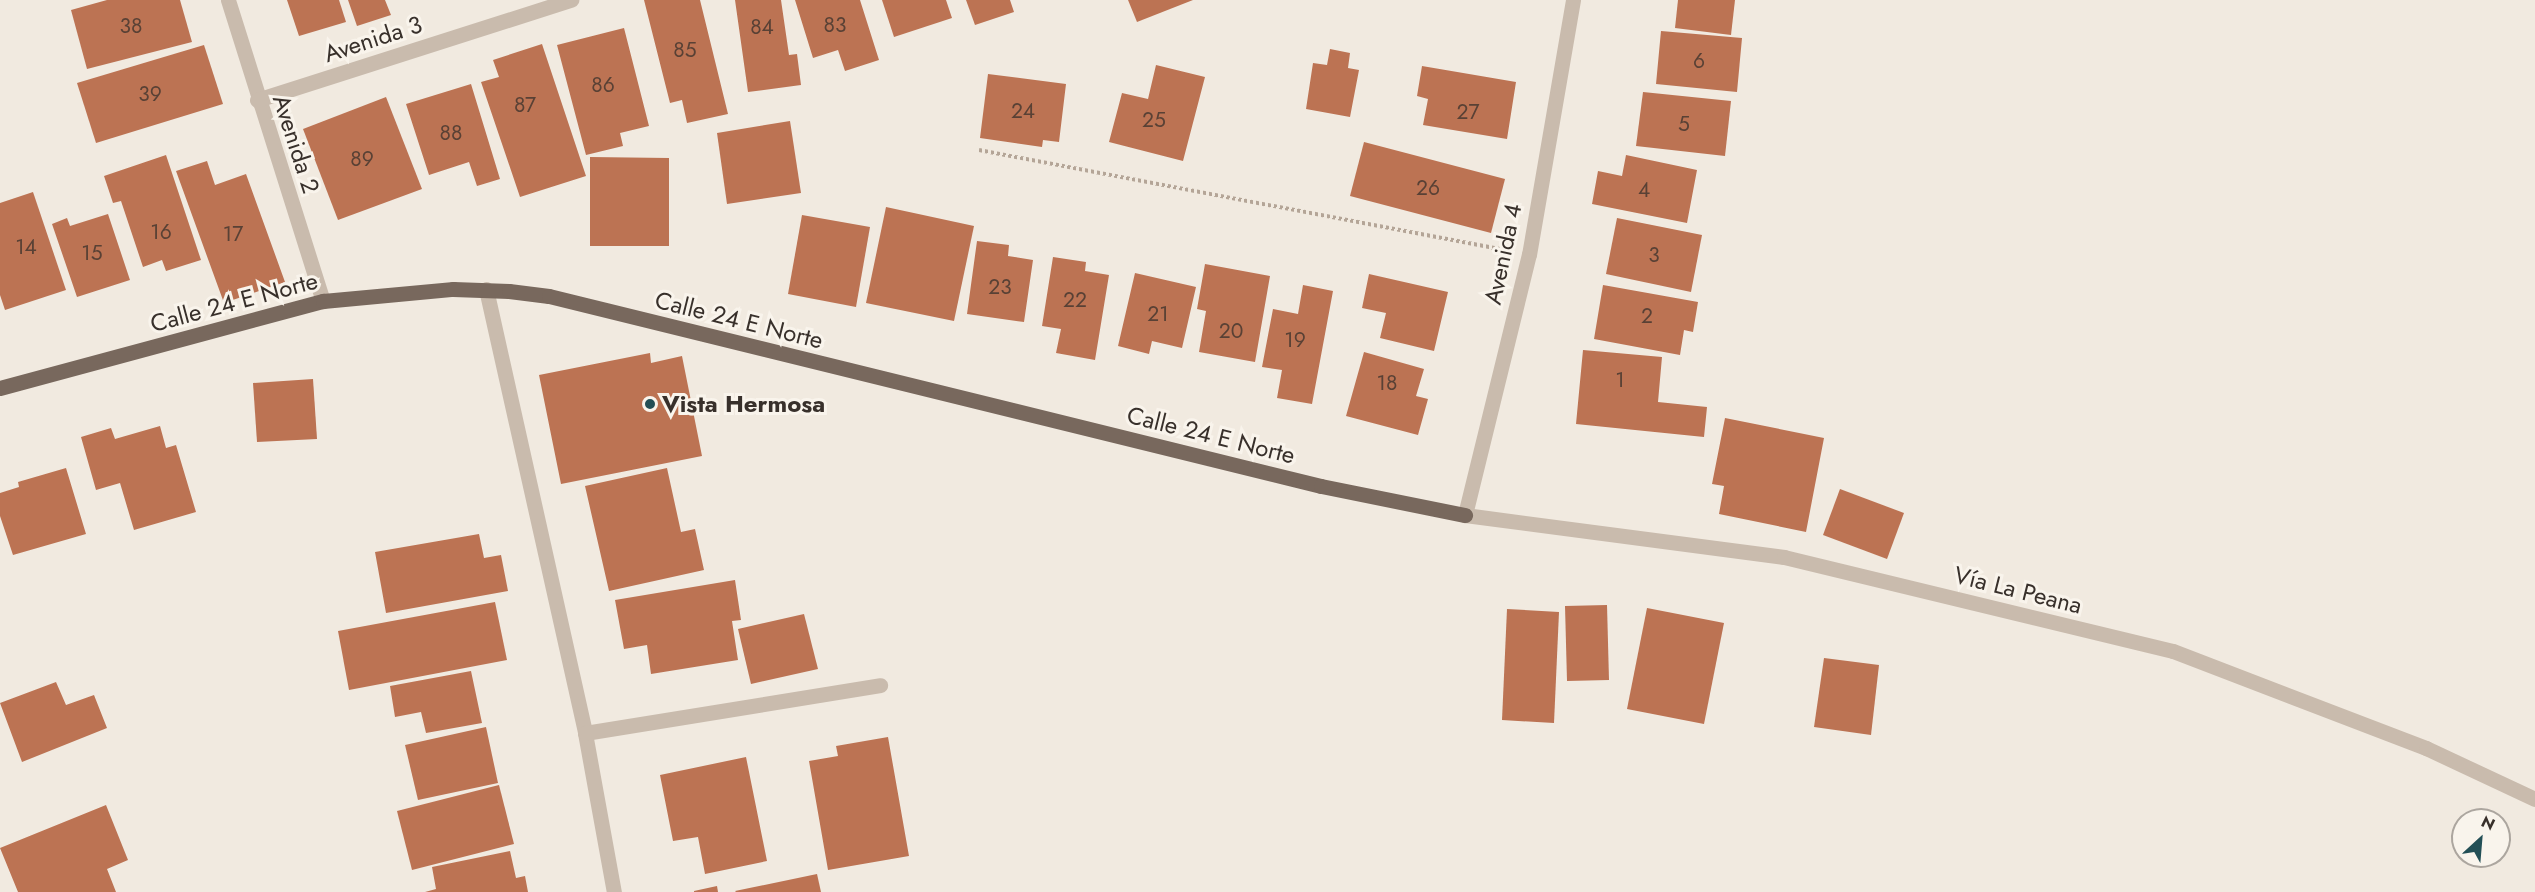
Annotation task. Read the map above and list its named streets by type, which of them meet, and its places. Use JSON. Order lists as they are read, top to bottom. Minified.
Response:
{"streets":{"main road":["Calle 24 E Norte"],"street":["Avenida 3","Avenida 2","Avenida 4","Vía La Peana"]},"crossings":[["Avenida 3","Avenida 2"],["Avenida 2","Calle 24 E Norte"],["Avenida 4","Calle 24 E Norte"],["Avenida 4","Vía La Peana"],["Calle 24 E Norte","Vía La Peana"]],"places":["Vista Hermosa"],"house_numbers":["83","38","84","85","6","86","39","87","24","27","25","5","88","89","26","4","16","17","14","15","3","23","22","21","2","20","19","1","18"],"north":"top right"}
